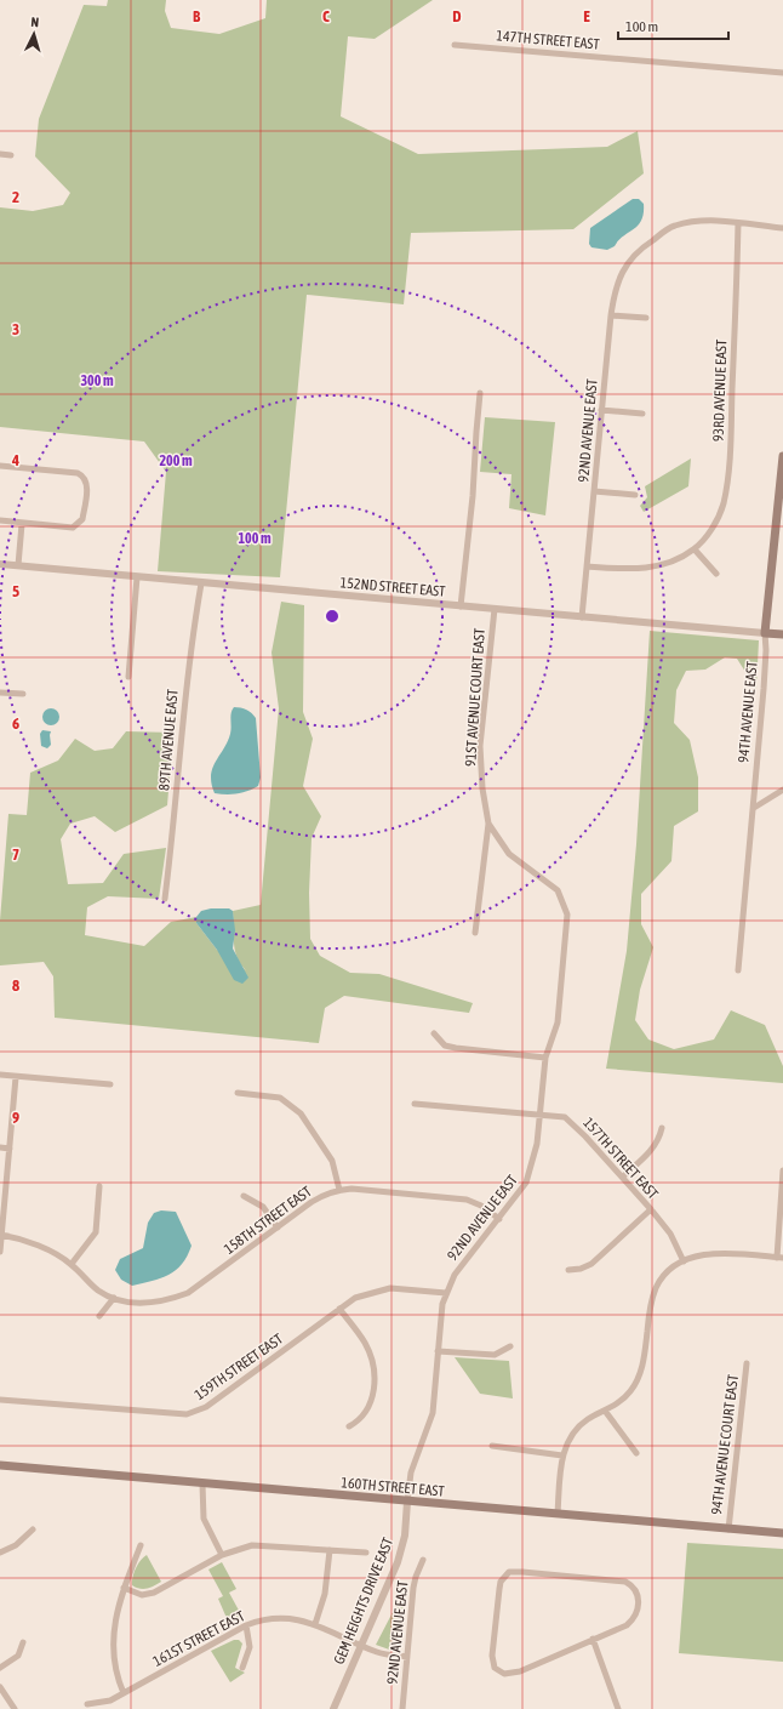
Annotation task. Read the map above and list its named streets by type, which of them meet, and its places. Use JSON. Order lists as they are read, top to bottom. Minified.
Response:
{"streets":{"main road":["152ND STREET EAST","94TH AVENUE EAST","160TH STREET EAST"],"street":["147TH STREET EAST","93RD AVENUE EAST","92ND AVENUE EAST","91ST AVENUE COURT EAST","89TH AVENUE EAST","157TH STREET EAST","158TH STREET EAST","159TH STREET EAST","94TH AVENUE COURT EAST","GEM HEIGHTS DRIVE EAST","161ST STREET EAST"]},"crossings":[["93RD AVENUE EAST","92ND AVENUE EAST"],["92ND AVENUE EAST","152ND STREET EAST"],["92ND AVENUE EAST","91ST AVENUE COURT EAST"],["92ND AVENUE EAST","157TH STREET EAST"],["92ND AVENUE EAST","158TH STREET EAST"],["92ND AVENUE EAST","159TH STREET EAST"],["92ND AVENUE EAST","160TH STREET EAST"],["92ND AVENUE EAST","GEM HEIGHTS DRIVE EAST"],["92ND AVENUE EAST","161ST STREET EAST"],["152ND STREET EAST","91ST AVENUE COURT EAST"],["152ND STREET EAST","94TH AVENUE EAST"],["152ND STREET EAST","89TH AVENUE EAST"],["94TH AVENUE COURT EAST","160TH STREET EAST"],["160TH STREET EAST","GEM HEIGHTS DRIVE EAST"],["GEM HEIGHTS DRIVE EAST","161ST STREET EAST"]],"scale_bar":"100 m","north":"top","grid":{"columns":["B","C","D","E"],"rows":["2","3","4","5","6","7","8","9"]},"rings":["300 m","200 m","100 m"]}
